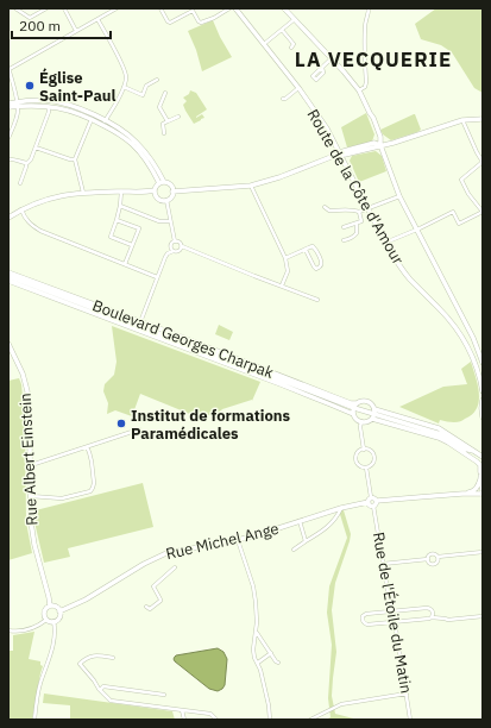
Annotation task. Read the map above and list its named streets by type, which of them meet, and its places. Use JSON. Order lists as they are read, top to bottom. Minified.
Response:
{"streets":{"street":["Route de la Côte d'Amour","Boulevard Georges Charpak","Rue Albert Einstein","Rue Michel Ange","Rue de l'Étoile du Matin"]},"crossings":[["Rue Albert Einstein","Rue Michel Ange"],["Rue Michel Ange","Rue de l'Étoile du Matin"]],"districts":["LA VECQUERIE"],"places":["Église Saint-Paul","Institut de formations Paramédicales"],"scale_bar":"200 m"}
